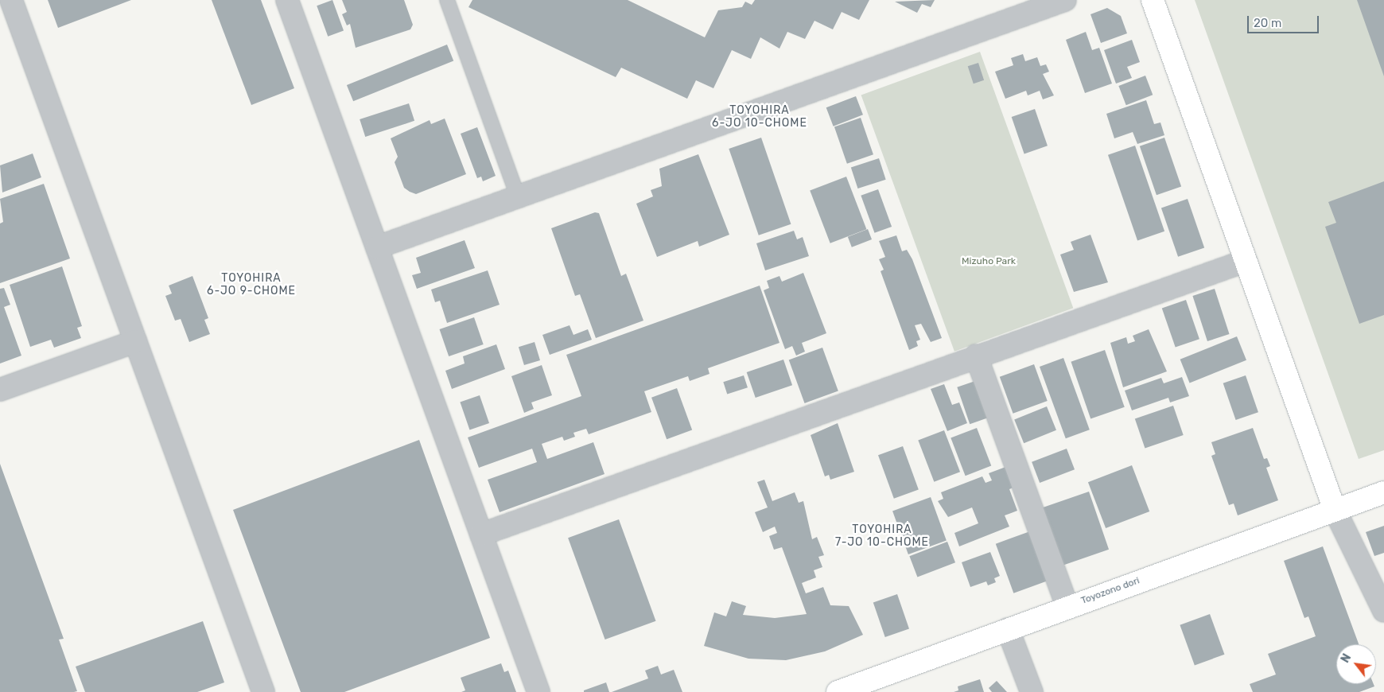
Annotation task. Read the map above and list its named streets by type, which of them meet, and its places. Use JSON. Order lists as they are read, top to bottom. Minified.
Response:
{"streets":{"street":["Toyozono dori"]},"districts":["TOYOHIRA 6-JO 10-CHOME","TOYOHIRA 6-JO 9-CHOME","TOYOHIRA 7-JO 10-CHOME"],"parks":["Mizuho Park"],"scale_bar":"20 m","north":"top left"}
